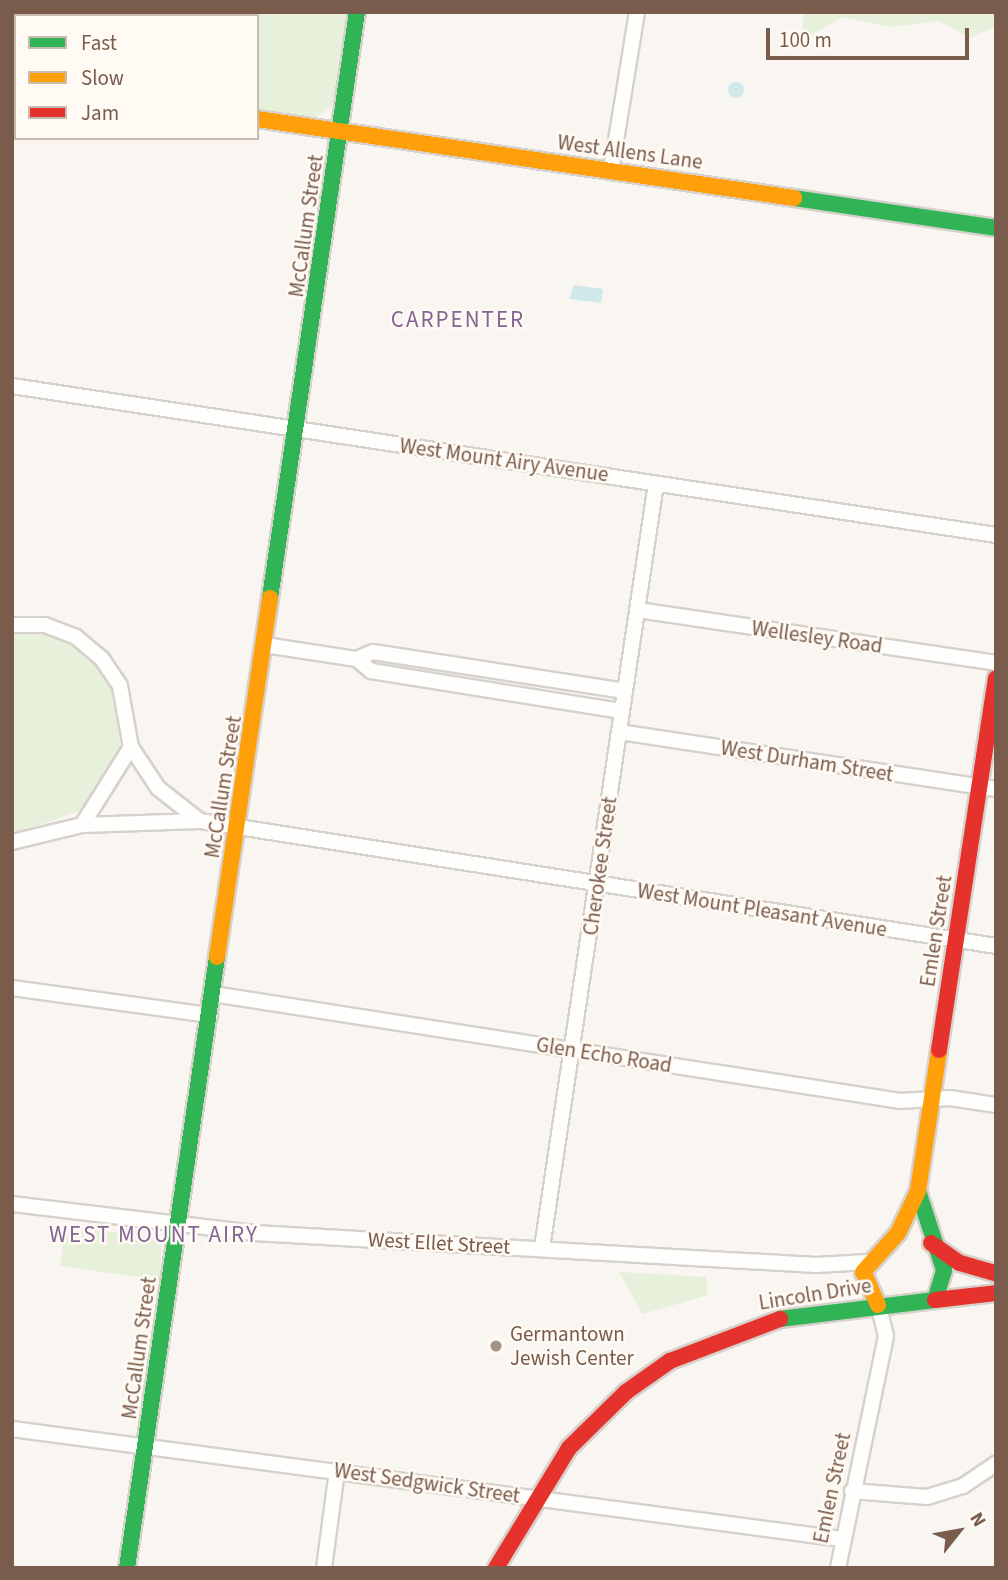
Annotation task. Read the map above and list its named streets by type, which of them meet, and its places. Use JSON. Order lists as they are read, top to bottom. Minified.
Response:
{"streets":{"street":["West Allens Lane","McCallum Street","West Mount Airy Avenue","Wellesley Road","West Durham Street","Cherokee Street","West Mount Pleasant Avenue","Emlen Street","Glen Echo Road","West Ellet Street","Lincoln Drive","West Sedgwick Street"]},"crossings":[["West Allens Lane","McCallum Street"],["McCallum Street","West Mount Airy Avenue"],["McCallum Street","West Mount Pleasant Avenue"],["McCallum Street","Glen Echo Road"],["McCallum Street","West Ellet Street"],["McCallum Street","West Sedgwick Street"],["West Mount Airy Avenue","Cherokee Street"],["Wellesley Road","Cherokee Street"],["West Durham Street","Cherokee Street"],["West Durham Street","Emlen Street"],["Cherokee Street","West Mount Pleasant Avenue"],["Cherokee Street","Glen Echo Road"],["Cherokee Street","West Ellet Street"],["West Mount Pleasant Avenue","Emlen Street"],["Emlen Street","Glen Echo Road"],["Emlen Street","West Ellet Street"],["Emlen Street","Lincoln Drive"],["Emlen Street","West Sedgwick Street"],["West Ellet Street","Lincoln Drive"],["Lincoln Drive","West Sedgwick Street"]],"districts":["CARPENTER","WEST MOUNT AIRY"],"places":["Germantown Jewish Center"],"legend":["Fast","Slow","Jam"],"scale_bar":"100 m","north":"top right"}
